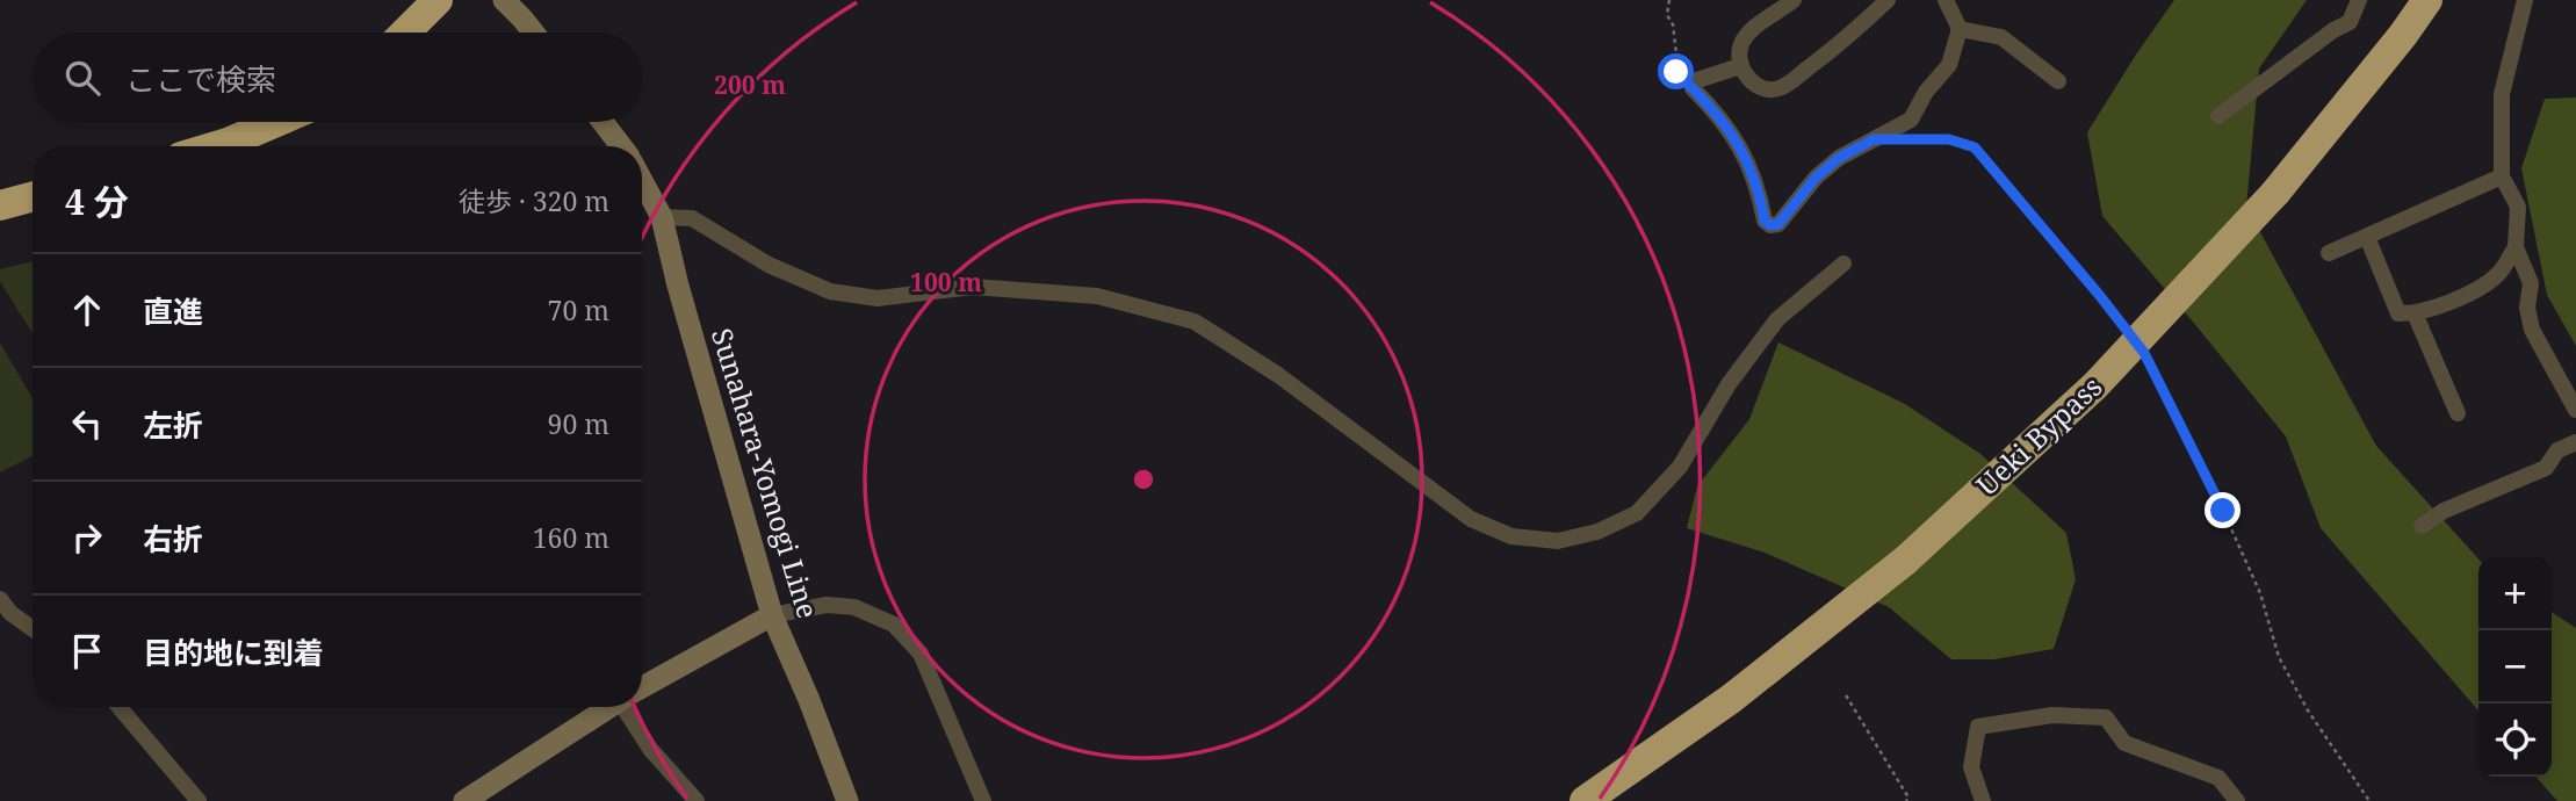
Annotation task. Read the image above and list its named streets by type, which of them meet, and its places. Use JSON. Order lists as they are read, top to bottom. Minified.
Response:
{"streets":{"highway":["Ueki Bypass"],"main road":["Sunahara-Yomogi Line"]},"page":{"search":"ここで検索","heading":["4 分","徒歩 · 320 m"],"list":[["直進","70 m"],["左折","90 m"],["右折","160 m"],"目的地に到着"],"map_buttons":["+","−"]},"rings":["200 m","100 m"]}
